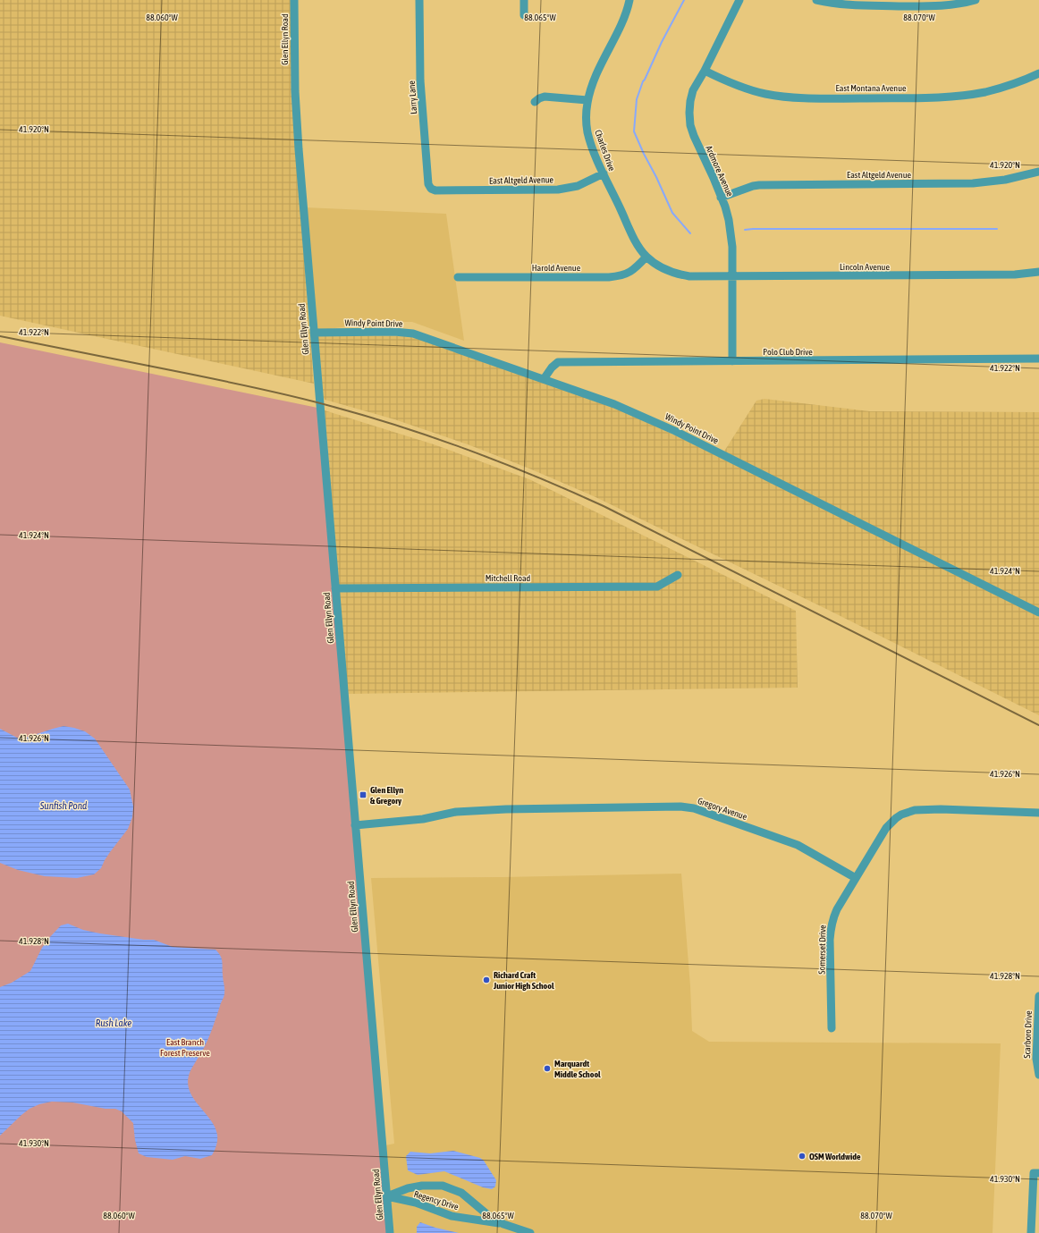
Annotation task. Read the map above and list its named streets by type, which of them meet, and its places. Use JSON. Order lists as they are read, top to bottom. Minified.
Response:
{"streets":{"street":["Glen Ellyn Road","East Montana Avenue","Larry Lane","Charles Drive","Ardmore Avenue","East Altgeld Avenue","Lincoln Avenue","Harold Avenue","Windy Point Drive","Polo Club Drive","Mitchell Road","Gregory Avenue","Somerset Drive","Scarboro Drive","Regency Drive"]},"crossings":[["Glen Ellyn Road","Windy Point Drive"],["Glen Ellyn Road","Mitchell Road"],["Glen Ellyn Road","Gregory Avenue"],["Glen Ellyn Road","Regency Drive"],["East Montana Avenue","Ardmore Avenue"],["Larry Lane","East Altgeld Avenue"],["Charles Drive","East Altgeld Avenue"],["Charles Drive","Lincoln Avenue"],["Charles Drive","Harold Avenue"],["Ardmore Avenue","East Altgeld Avenue"],["Ardmore Avenue","Lincoln Avenue"],["Ardmore Avenue","Polo Club Drive"],["Windy Point Drive","Polo Club Drive"],["Gregory Avenue","Somerset Drive"]],"water":["Sunfish Pond","Rush Lake"],"parks":["East Branch Forest Preserve"],"places":{"transit":["Glen Ellyn & Gregory"],"other":["Richard Craft Junior High School","Marquardt Middle School","OSM Worldwide"]},"coordinates":["88.060°W","88.065°W","88.070°W","41.920°N","41.922°N","41.924°N","41.926°N","41.928°N","41.930°N"]}
